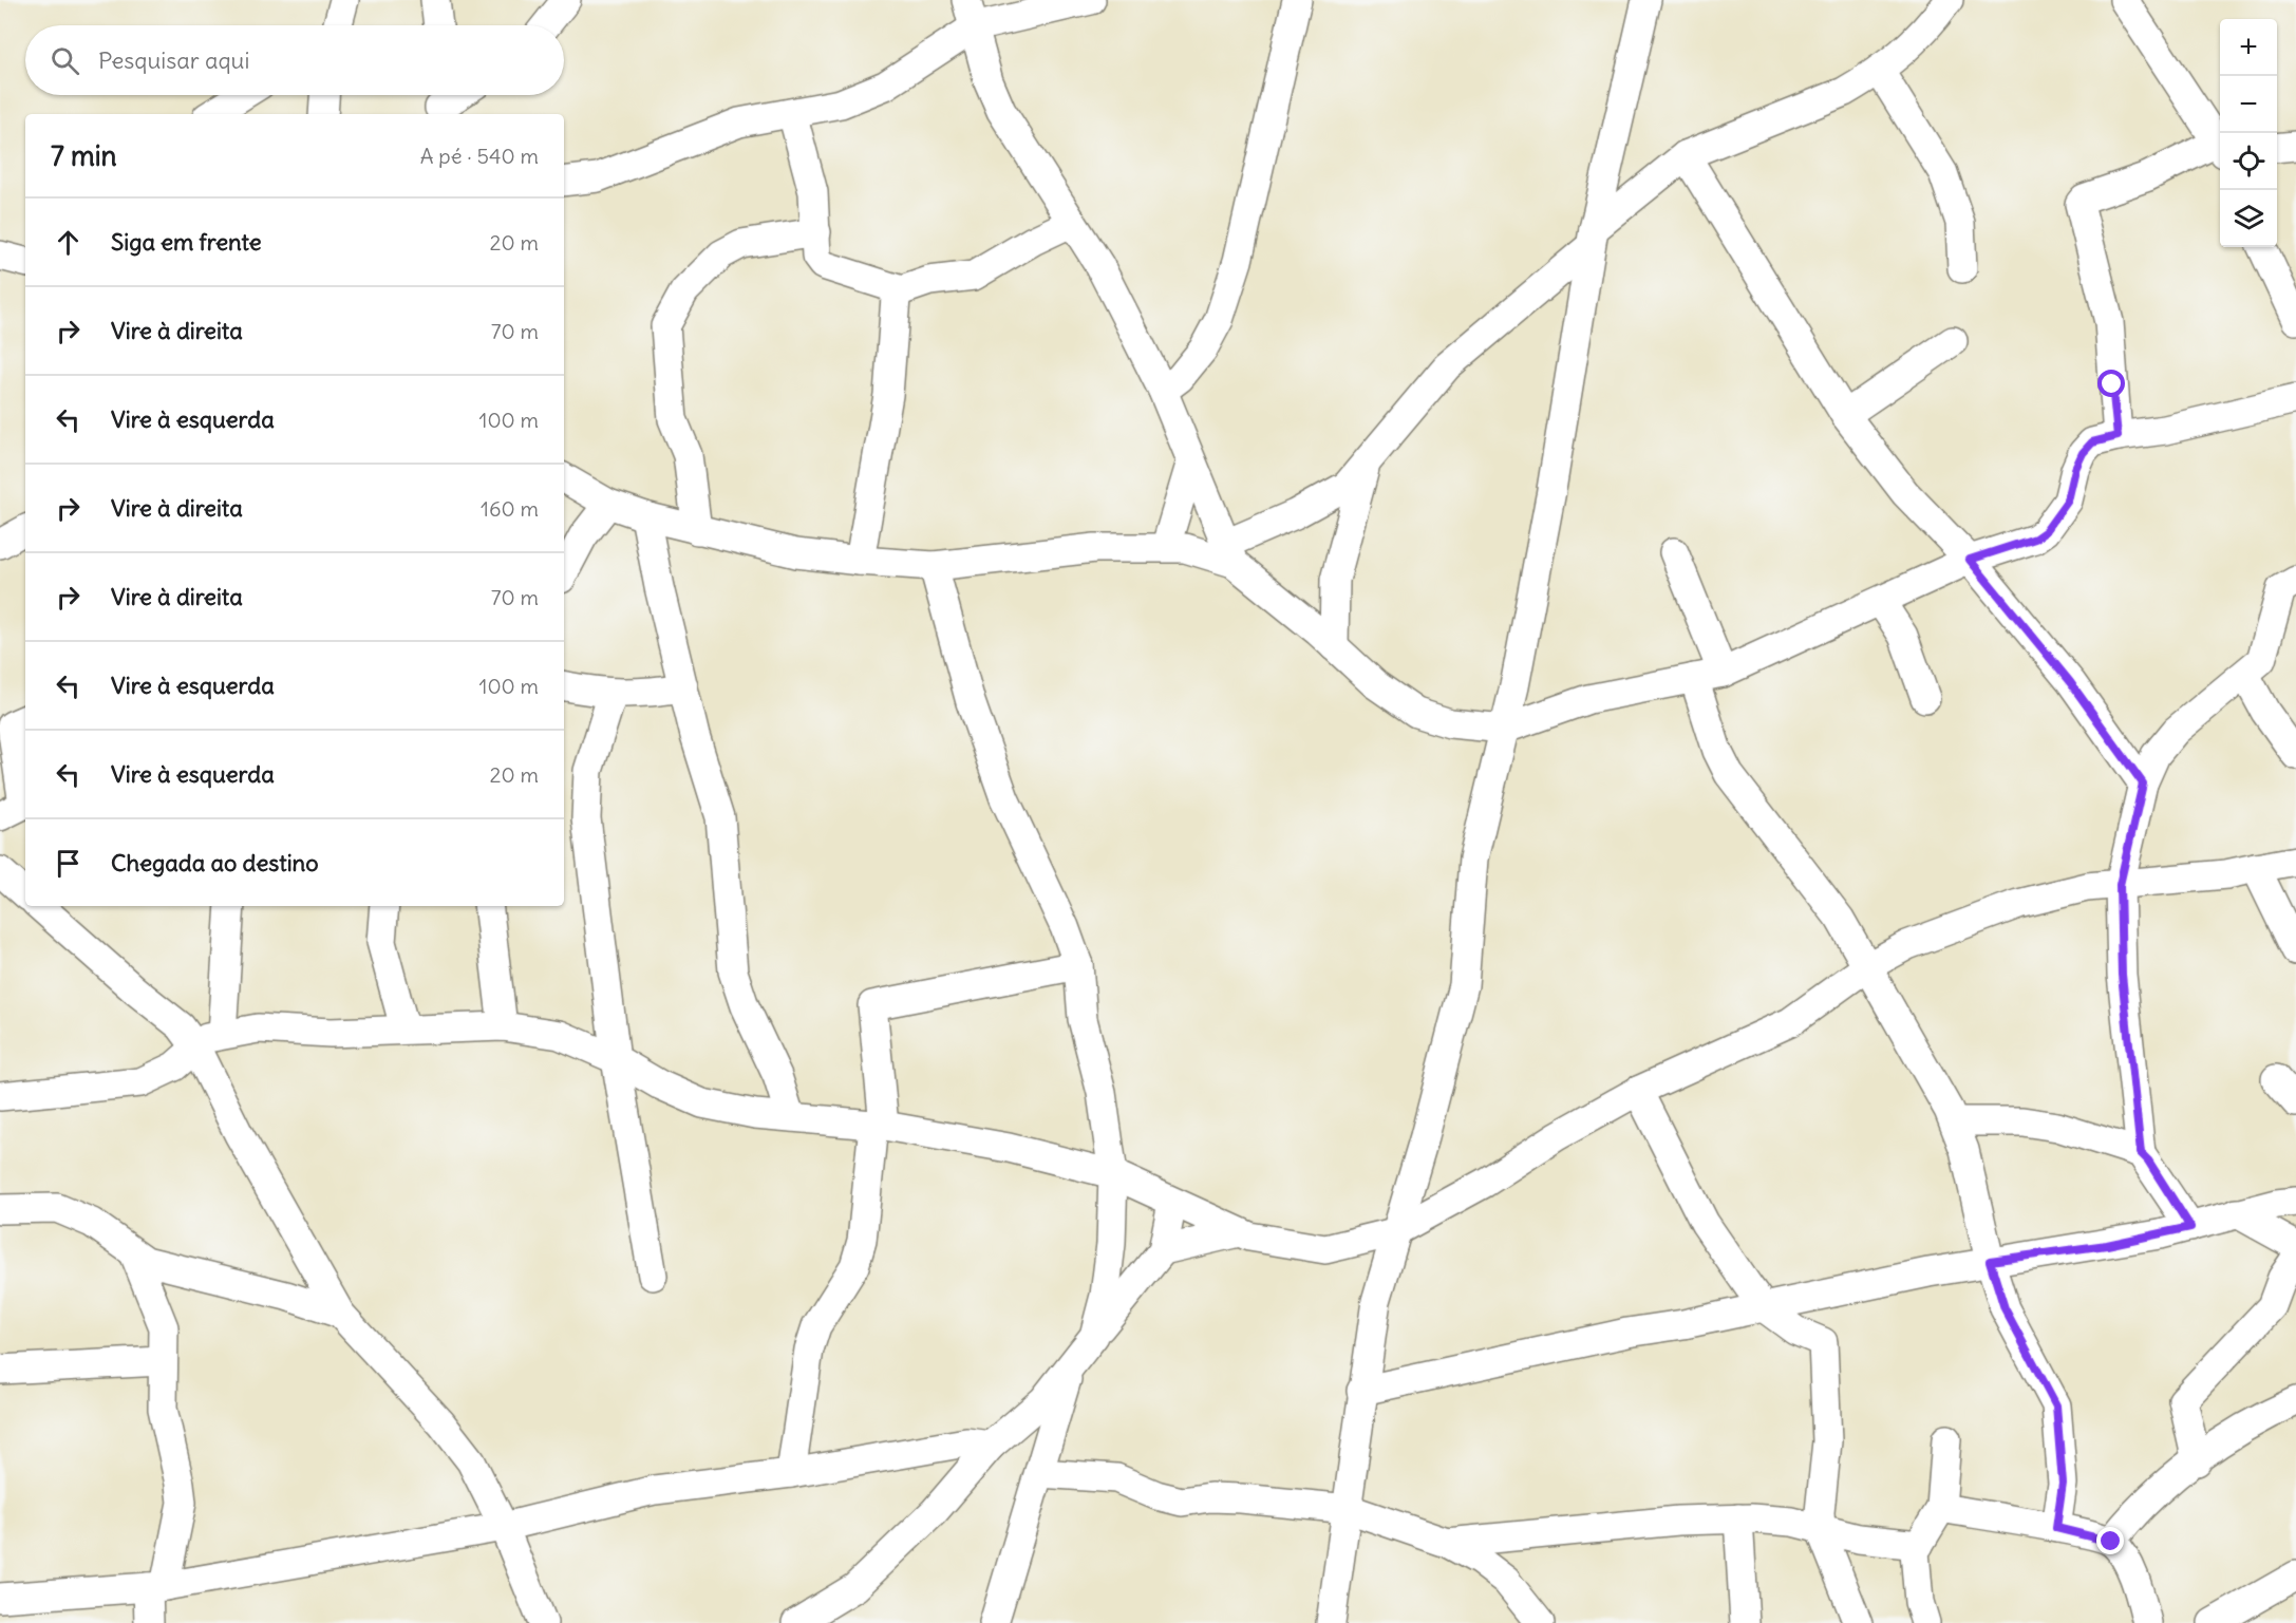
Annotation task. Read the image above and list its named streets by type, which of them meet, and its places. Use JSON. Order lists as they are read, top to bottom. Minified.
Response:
{"page":{"map_buttons":["+","−"],"search":"Pesquisar aqui","heading":["7 min","A pé · 540 m"],"list":[["Siga em frente","20 m"],["Vire à direita","70 m"],["Vire à esquerda","100 m"],["Vire à direita","160 m"],["Vire à direita","70 m"],["Vire à esquerda","100 m"],["Vire à esquerda","20 m"],"Chegada ao destino"]}}
